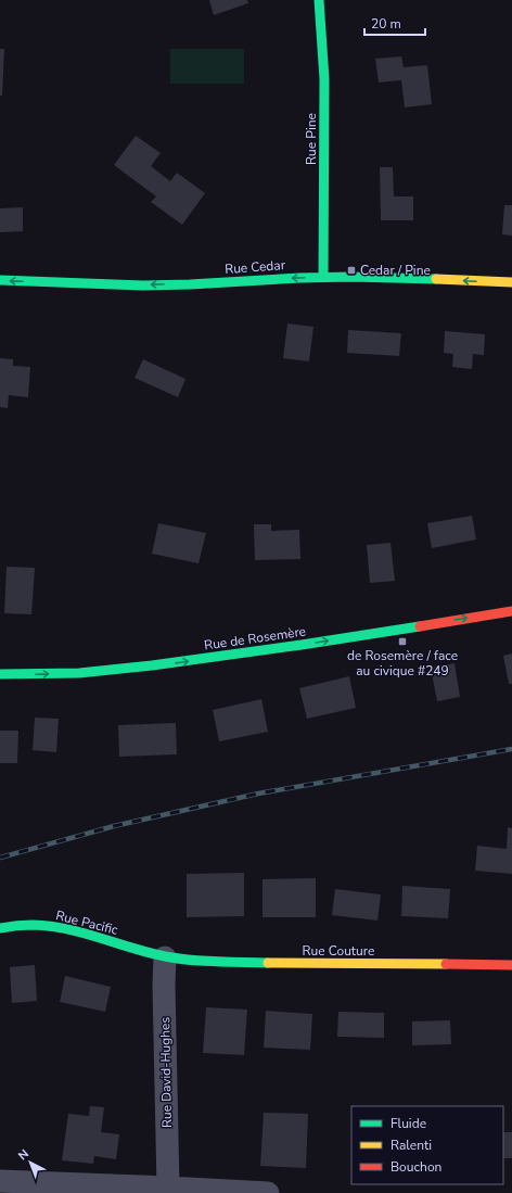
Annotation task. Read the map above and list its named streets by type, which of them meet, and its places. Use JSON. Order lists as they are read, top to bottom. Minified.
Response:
{"streets":{"street":["Rue Pine","Rue Cedar","Rue de Rosemère","Rue Pacific","Rue Couture","Rue David-Hughes"]},"crossings":[["Rue Pine","Rue Cedar"],["Rue Pacific","Rue Couture"],["Rue Pacific","Rue David-Hughes"],["Rue Couture","Rue David-Hughes"]],"one_way":["Rue Cedar","Rue de Rosemère"],"places":{"transit":["Cedar / Pine","de Rosemère / face au civique #249"]},"legend":["Fluide","Ralenti","Bouchon"],"scale_bar":"20 m","north":"top left"}
